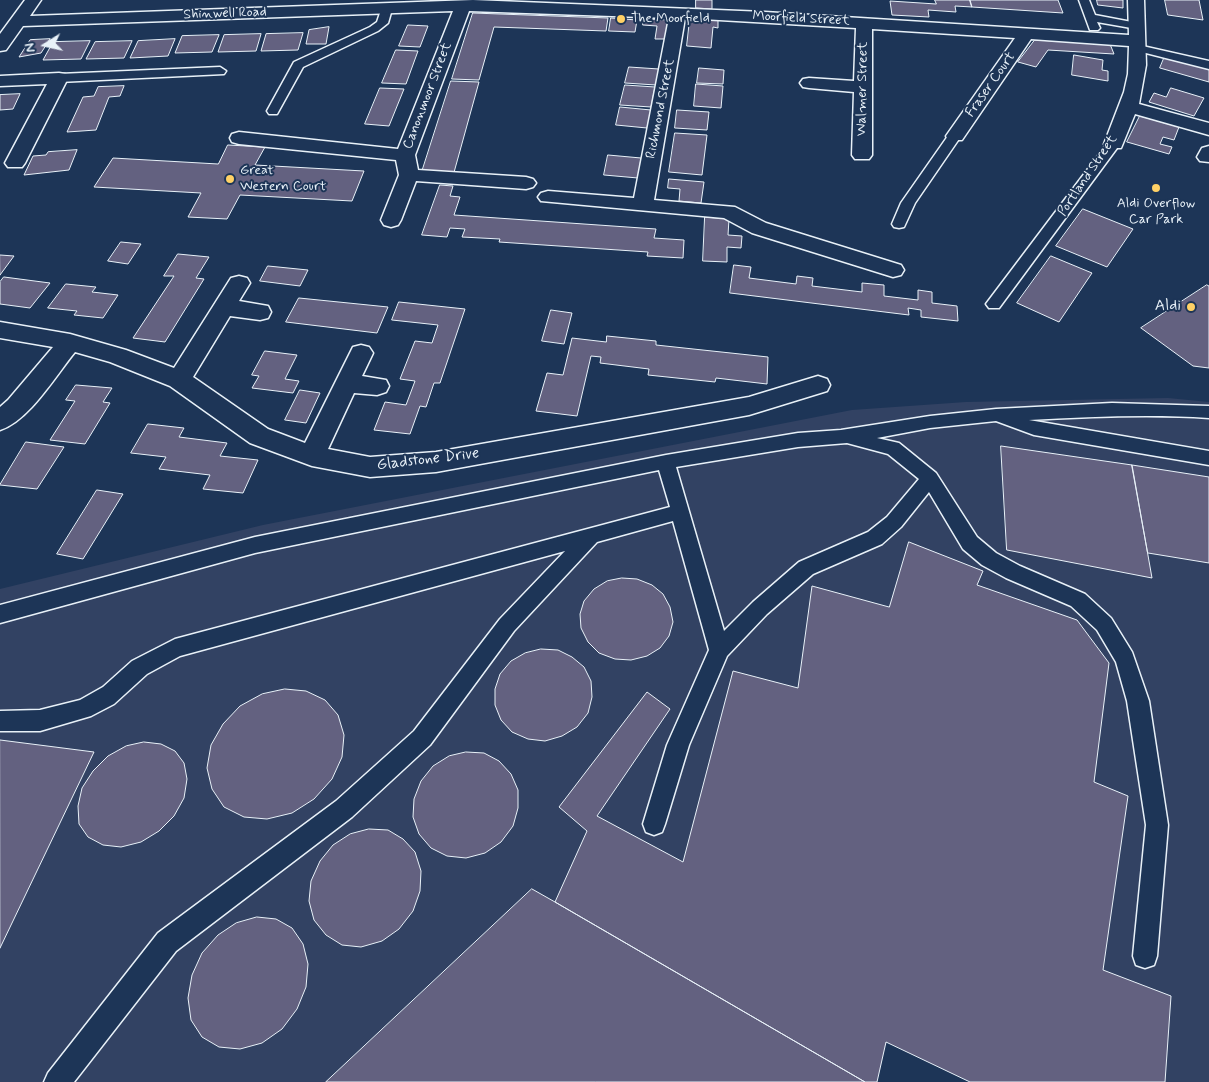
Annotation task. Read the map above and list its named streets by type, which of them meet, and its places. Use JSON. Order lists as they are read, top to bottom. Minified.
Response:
{"streets":{"street":["Shinwell Road","Moorfield Street","Fraser Court","Walmer Street","Canonmoor Street","Richmond Street","Portland Street","Gladstone Drive"]},"crossings":[["Shinwell Road","Moorfield Street"],["Shinwell Road","Canonmoor Street"],["Moorfield Street","Fraser Court"],["Moorfield Street","Walmer Street"],["Moorfield Street","Canonmoor Street"],["Moorfield Street","Richmond Street"],["Moorfield Street","Portland Street"]],"places":["The Moorfield","Great Western Court","Aldi Overflow Car Park","Aldi"],"north":"left"}
